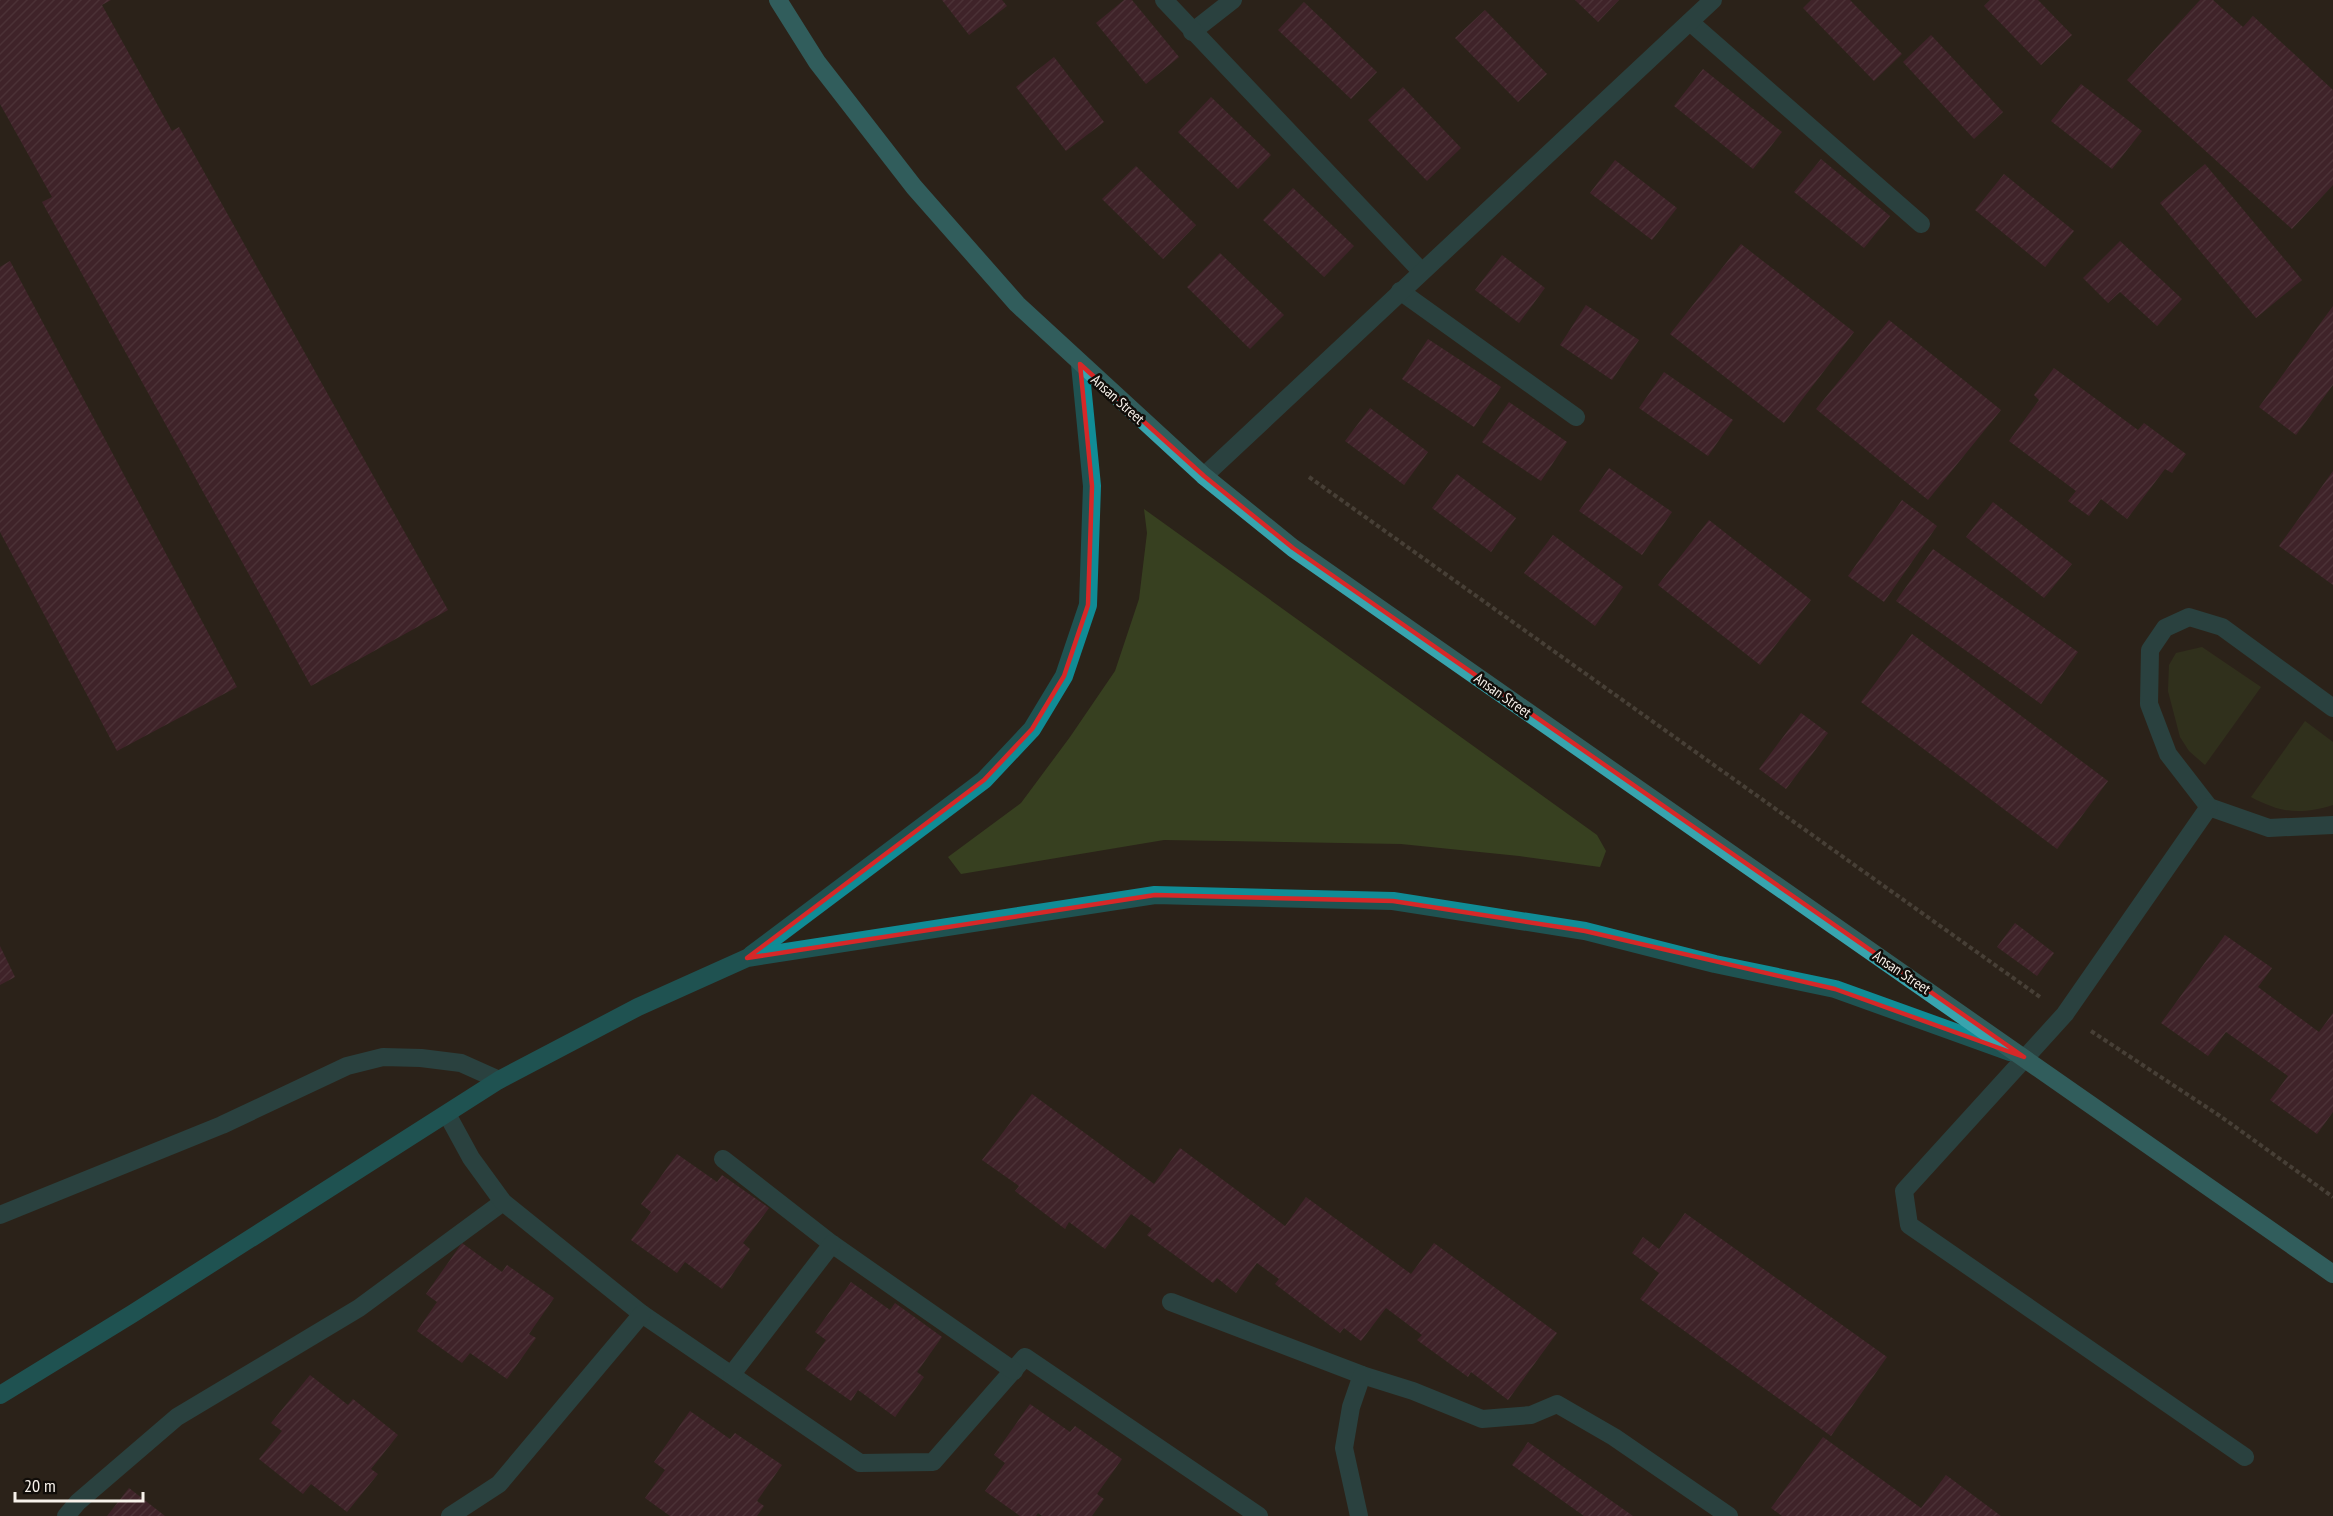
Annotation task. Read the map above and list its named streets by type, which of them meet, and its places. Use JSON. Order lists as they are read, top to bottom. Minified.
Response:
{"streets":{"main road":["Ansan Street"]},"scale_bar":"20 m"}
